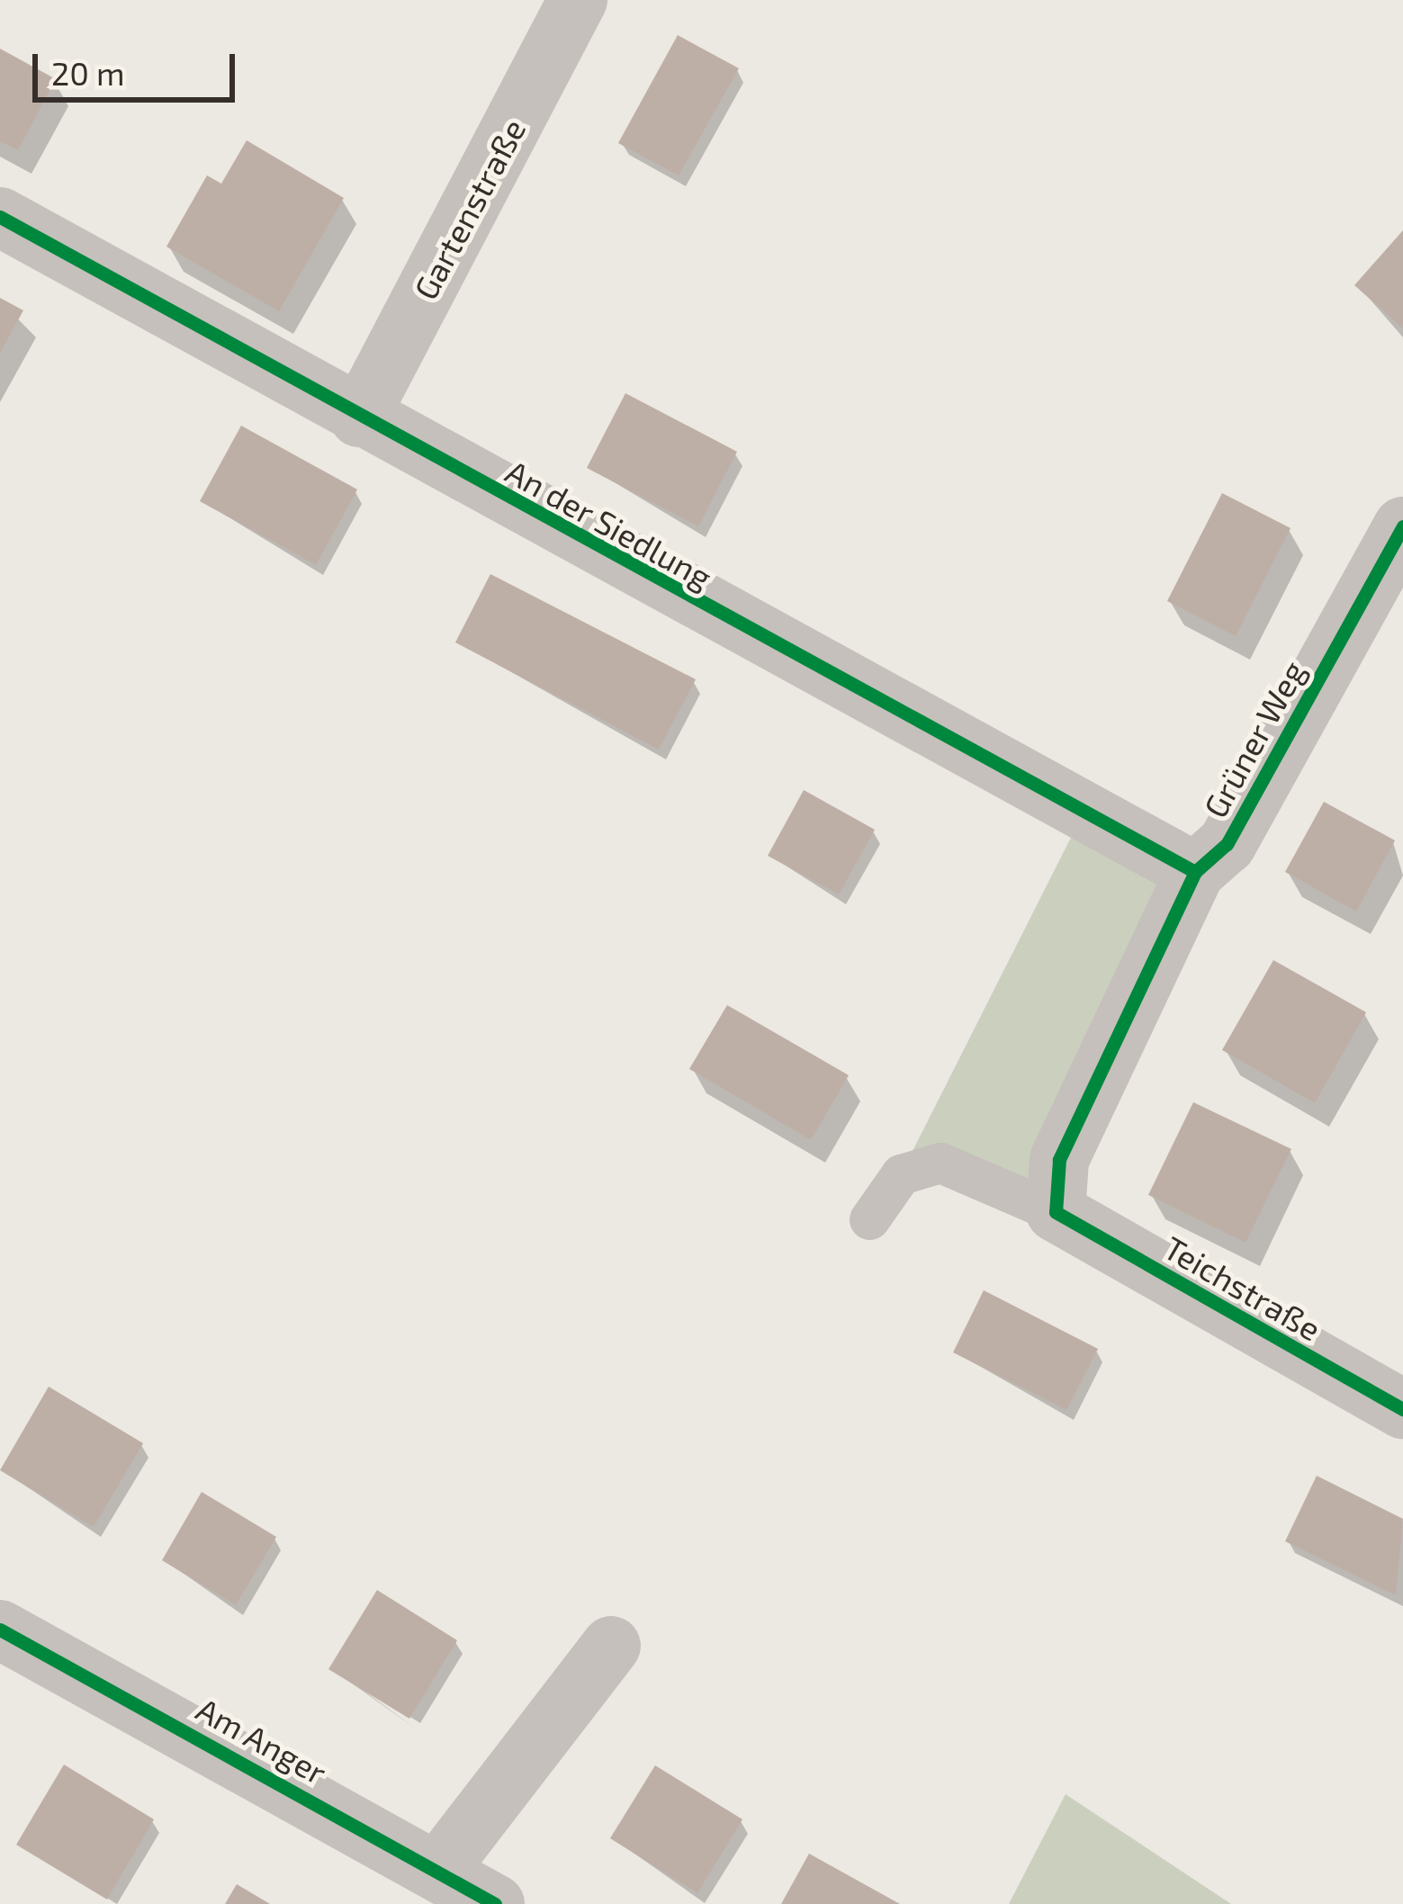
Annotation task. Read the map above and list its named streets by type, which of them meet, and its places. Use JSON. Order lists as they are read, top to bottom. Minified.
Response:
{"streets":{"street":["Gartenstraße","An der Siedlung","Grüner Weg","Teichstraße","Am Anger"]},"crossings":[["Gartenstraße","An der Siedlung"],["An der Siedlung","Grüner Weg"],["Grüner Weg","Teichstraße"]],"scale_bar":"20 m"}
